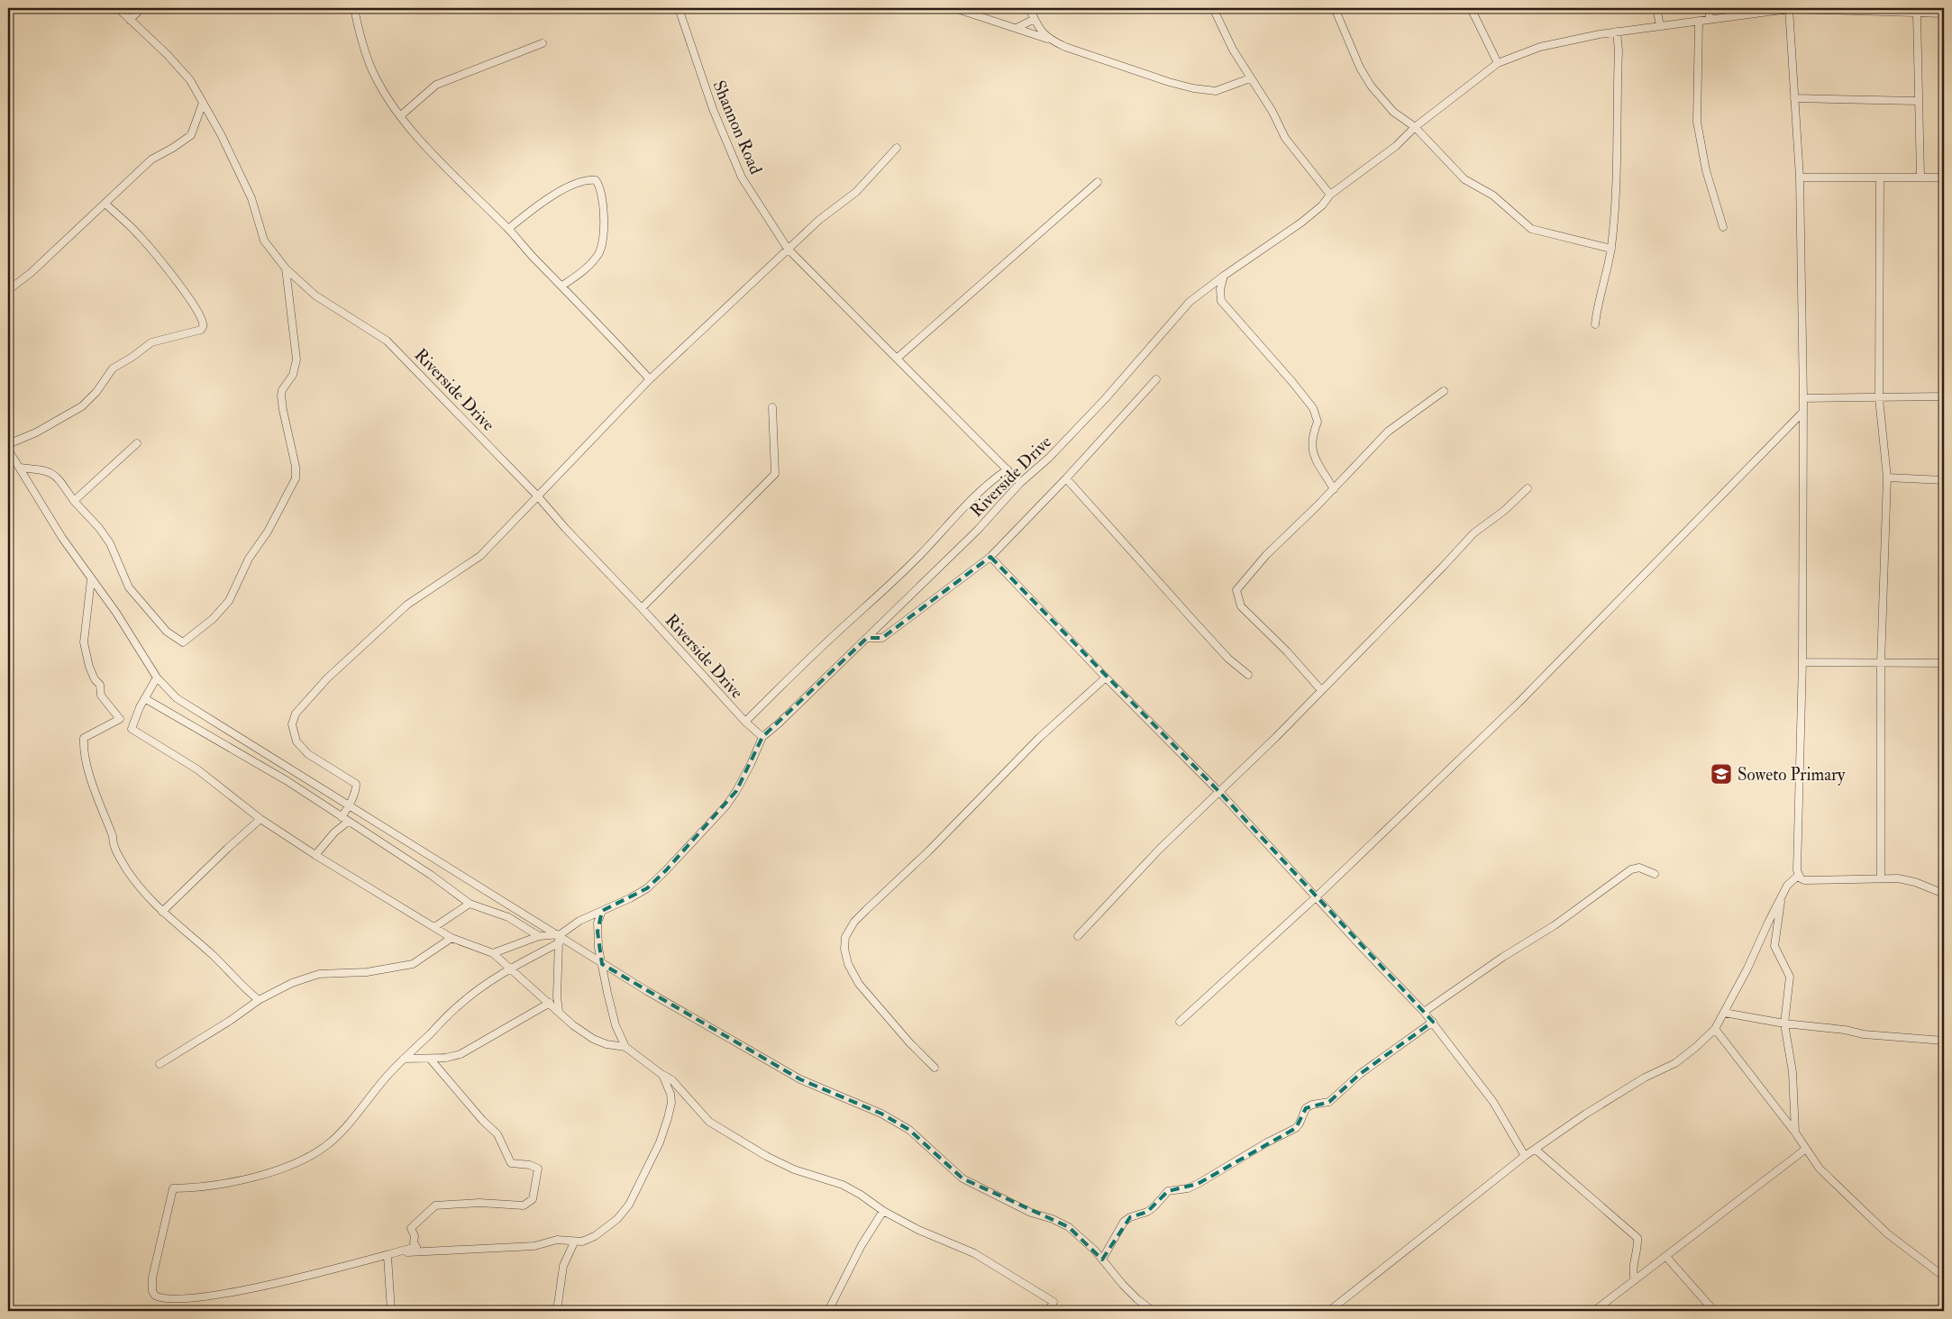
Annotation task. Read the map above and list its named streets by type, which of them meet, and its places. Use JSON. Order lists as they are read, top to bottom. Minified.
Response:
{"streets":{"street":["Shannon Road","Riverside Drive"]},"crossings":[["Shannon Road","Riverside Drive"]],"places":{"school or university":["Soweto Primary"]}}
